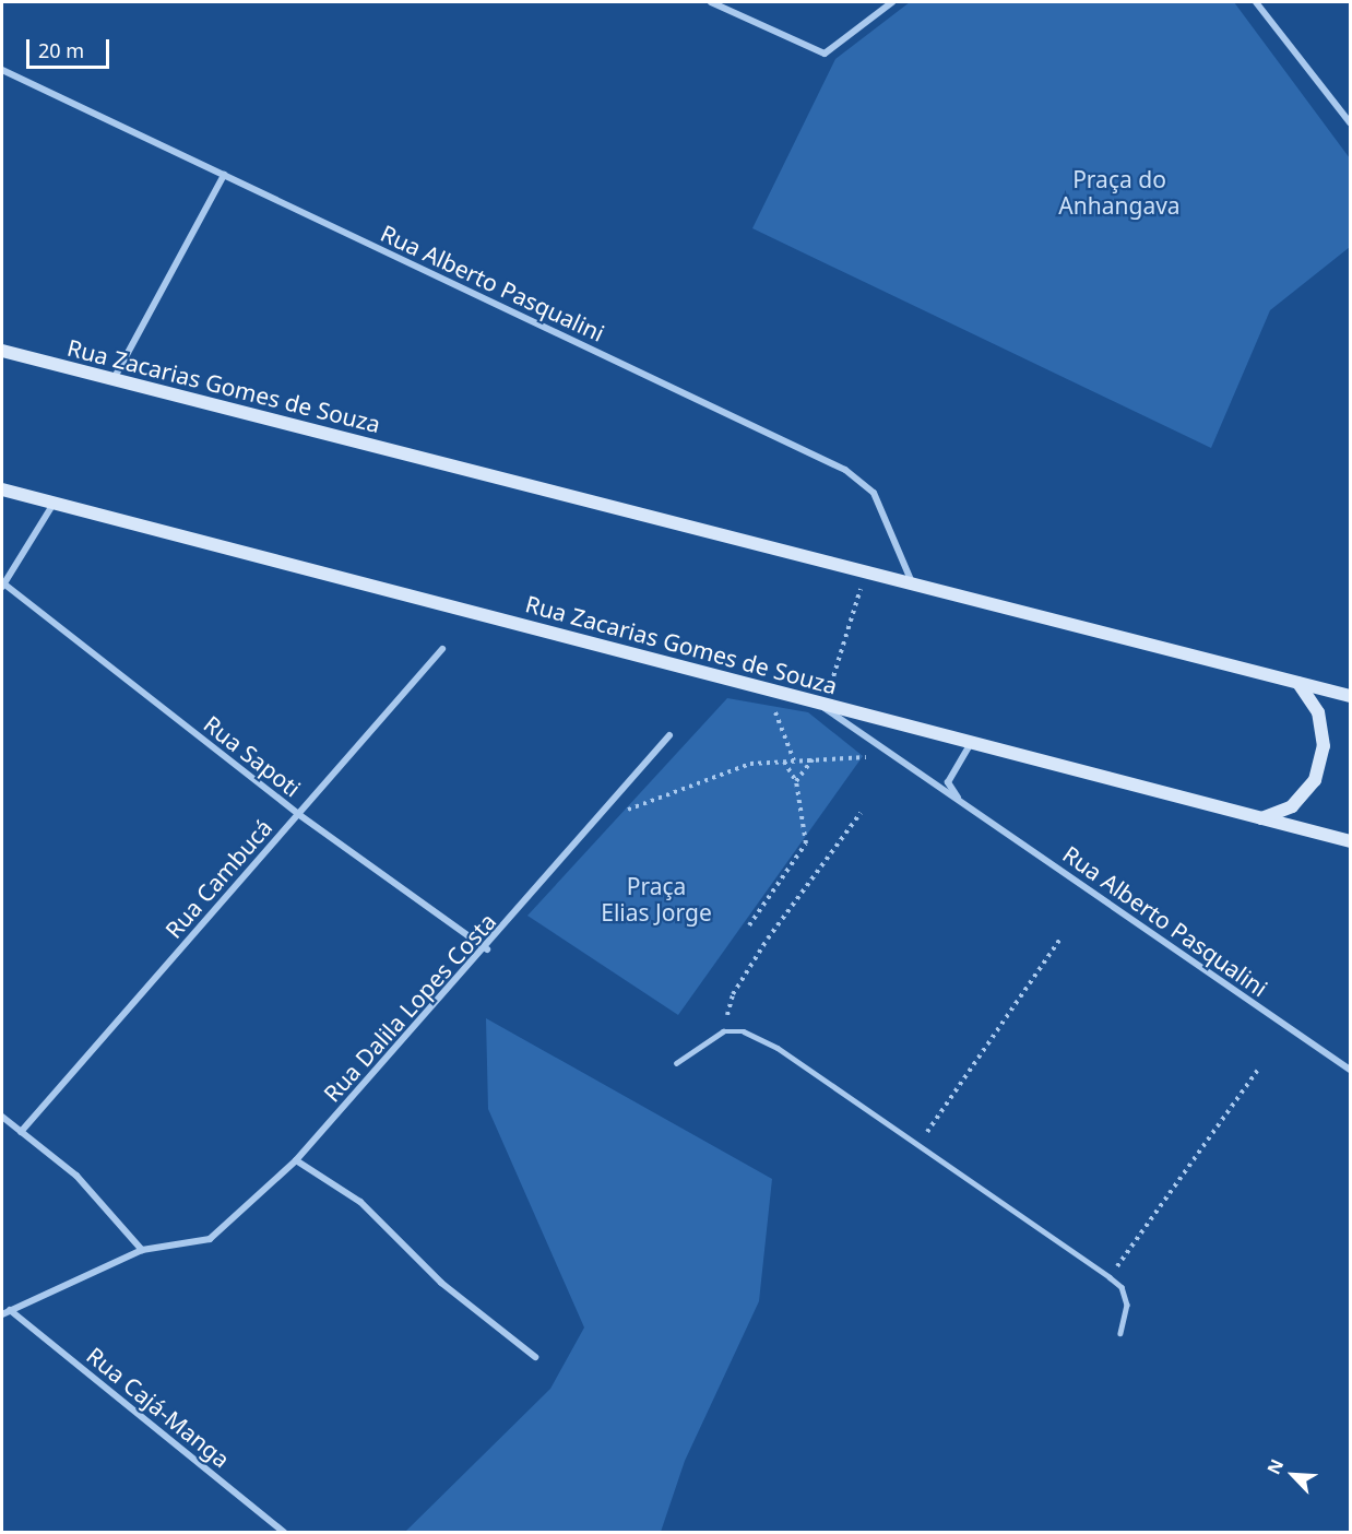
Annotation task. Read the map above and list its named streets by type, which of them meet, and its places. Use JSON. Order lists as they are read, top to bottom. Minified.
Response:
{"streets":{"main road":["Rua Zacarias Gomes de Souza"],"street":["Rua Alberto Pasqualini","Rua Sapoti","Rua Cambucá","Rua Dalila Lopes Costa","Rua Cajá-Manga"]},"crossings":[["Rua Alberto Pasqualini","Rua Zacarias Gomes de Souza"],["Rua Sapoti","Rua Cambucá"],["Rua Sapoti","Rua Dalila Lopes Costa"],["Rua Dalila Lopes Costa","Rua Cajá-Manga"]],"parks":["Praça do Anhangava","Praça Elias Jorge"],"scale_bar":"20 m","north":"top left"}
